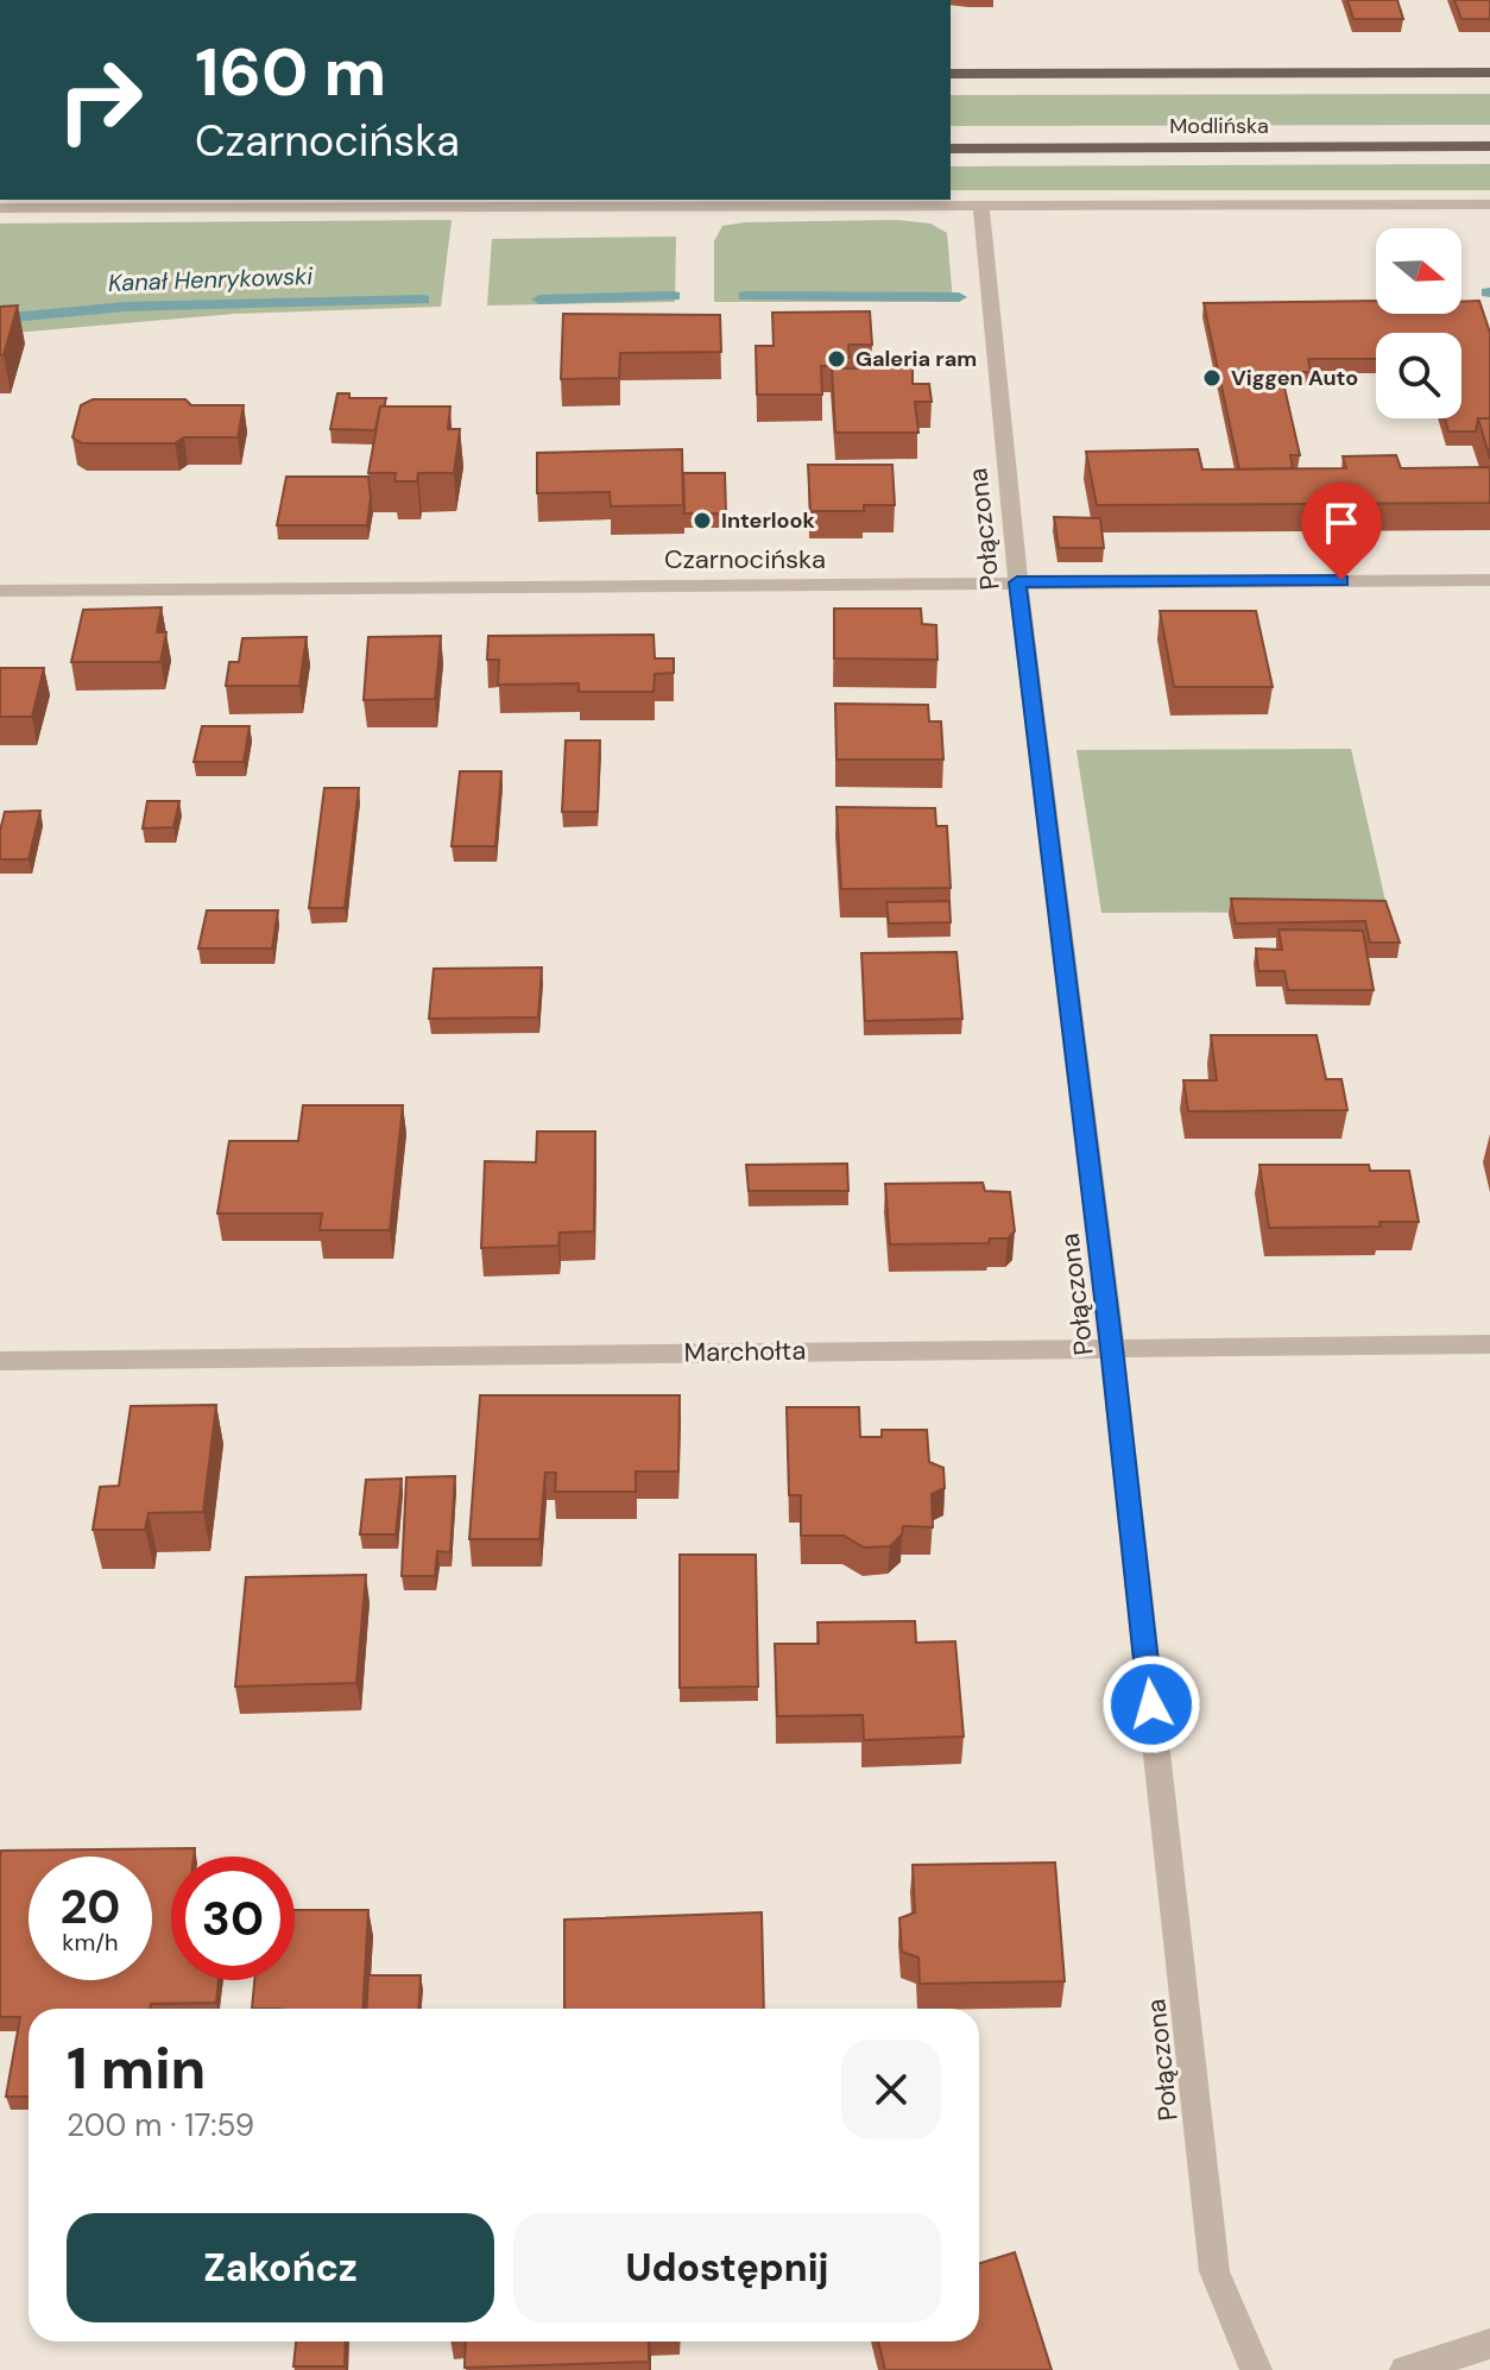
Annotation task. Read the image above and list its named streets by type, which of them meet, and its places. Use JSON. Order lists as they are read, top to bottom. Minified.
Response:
{"streets":{"main road":["Modlińska"],"street":["Połączona","Czarnocińska","Marchołta"]},"crossings":[["Połączona","Czarnocińska"],["Połączona","Marchołta"]],"water":["Kanał Henrykowski"],"places":["Galeria ram","Viggen Auto","Interlook"],"north":"right","page":{"turn":["160 m","Czarnocińska"],"speed":"20 km/h","limit":"30","heading":["1 min","200 m · 17:59"],"buttons":["Zakończ","Udostępnij"]}}
